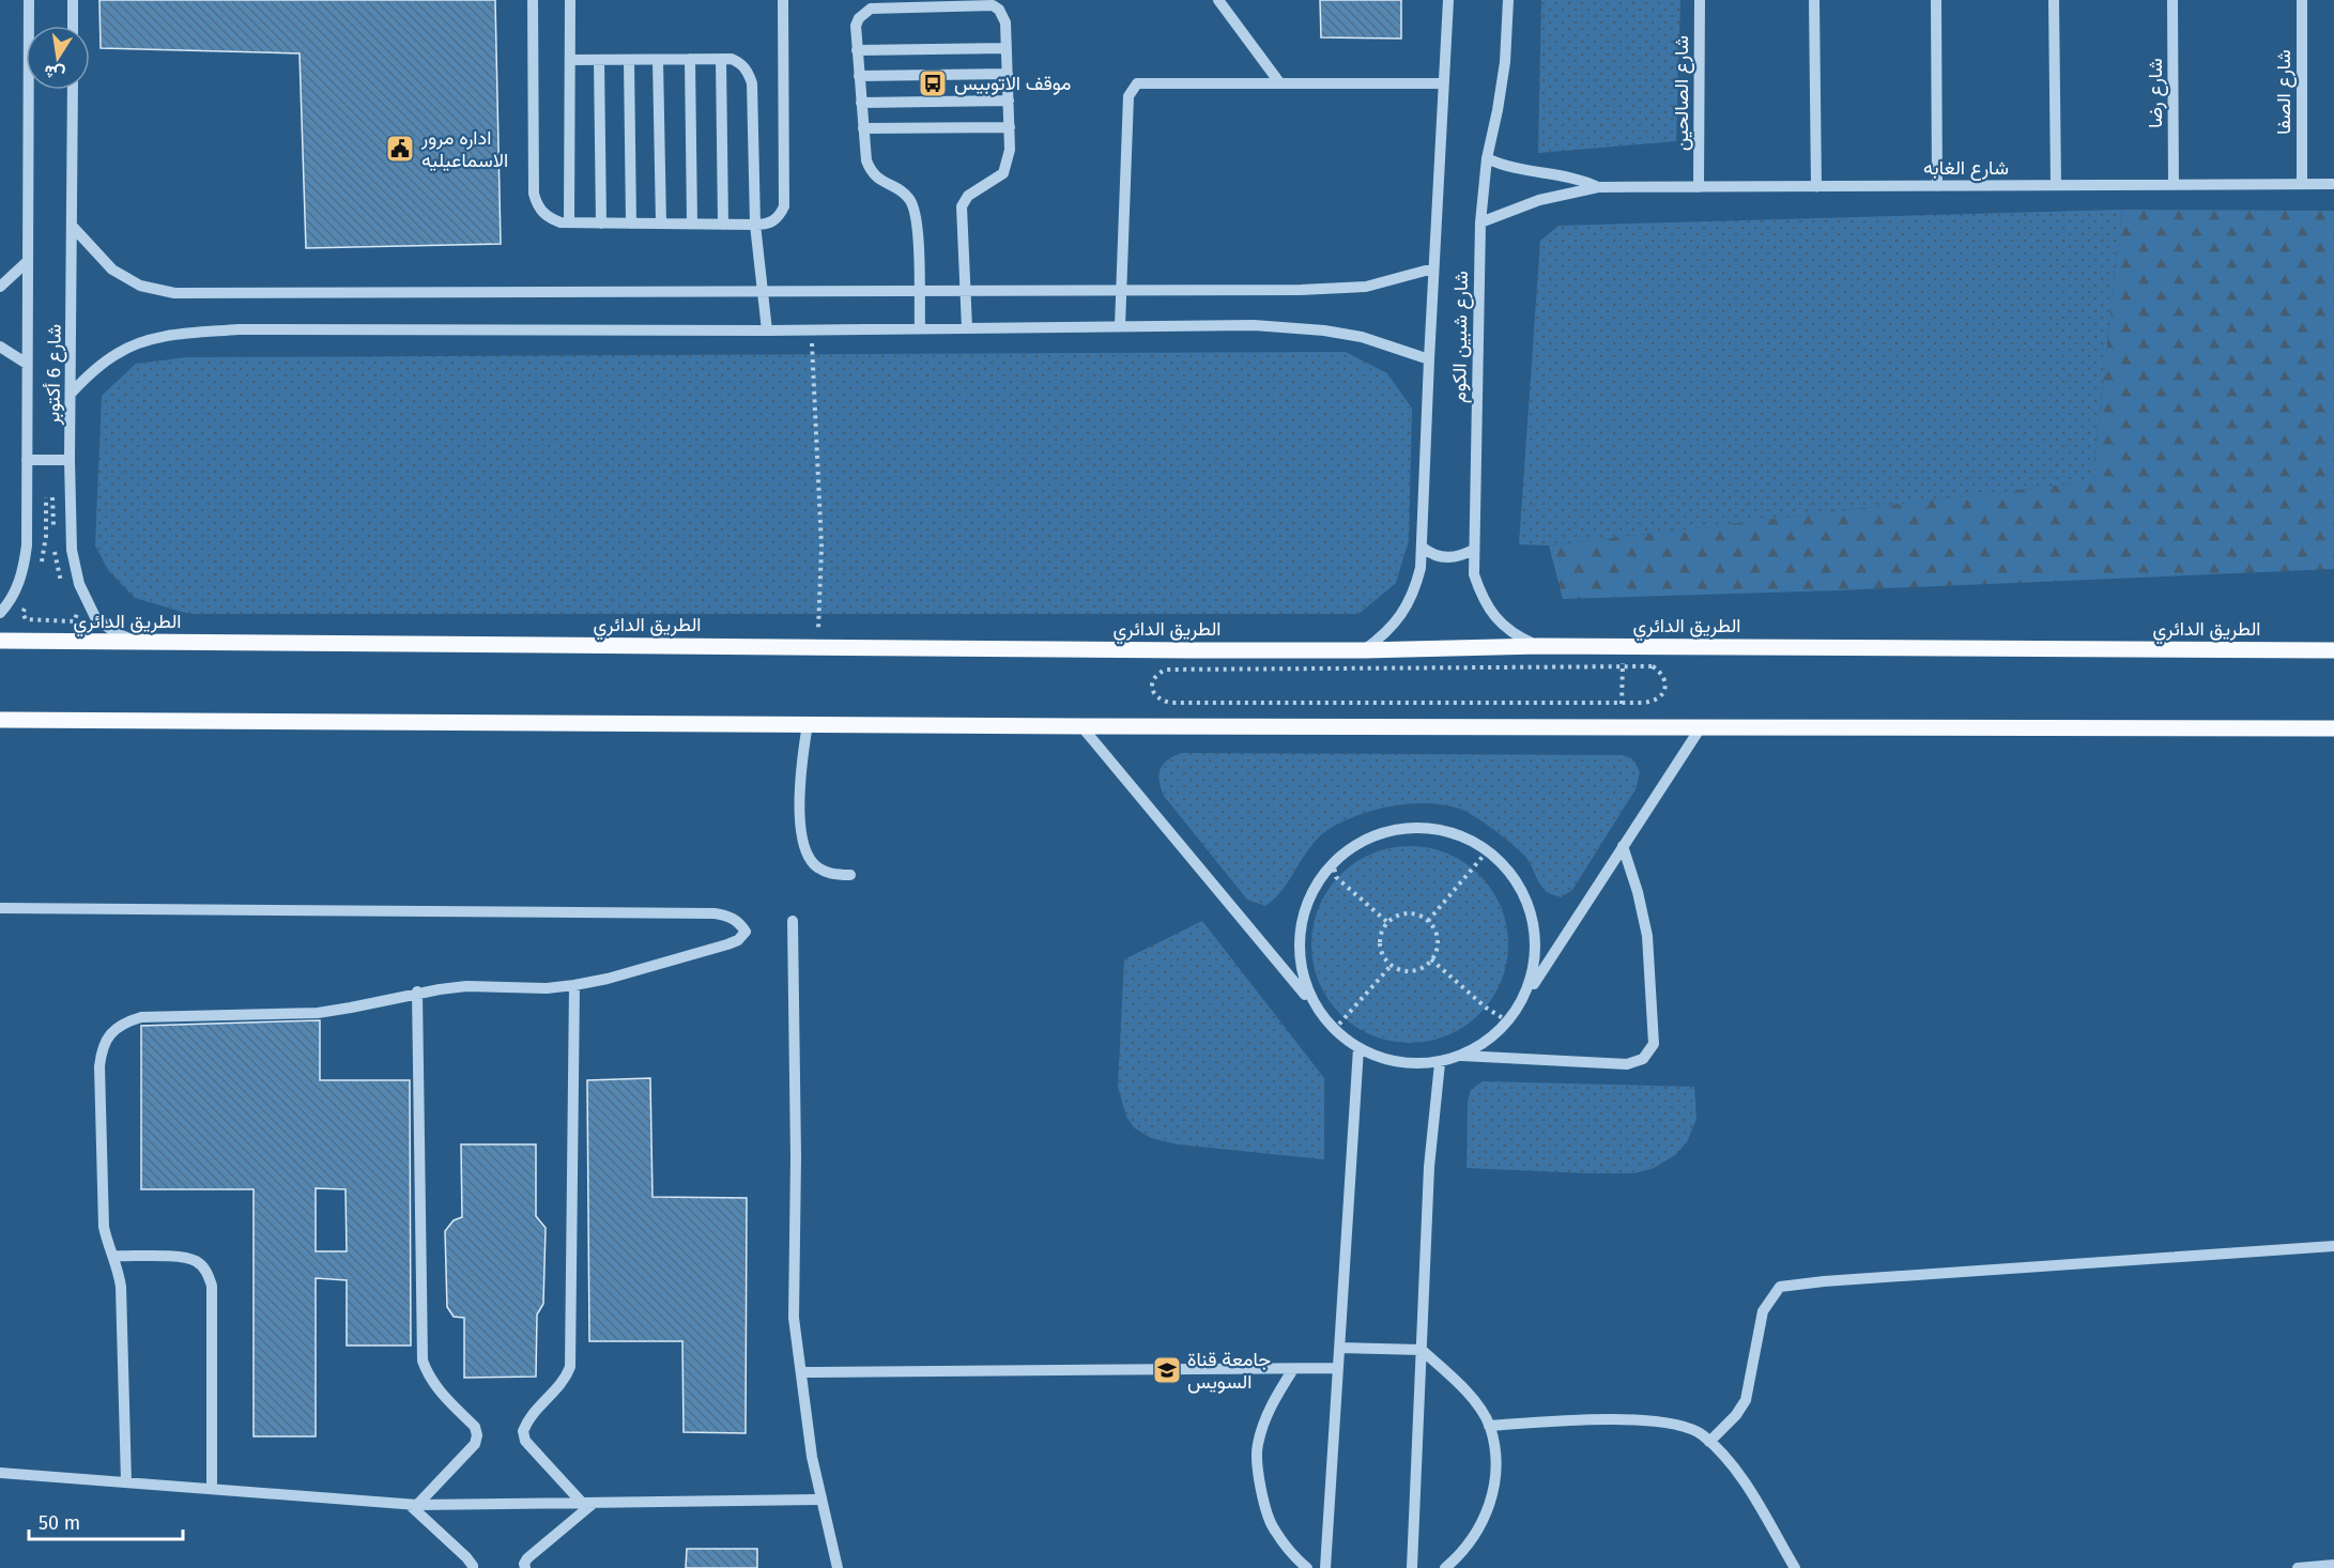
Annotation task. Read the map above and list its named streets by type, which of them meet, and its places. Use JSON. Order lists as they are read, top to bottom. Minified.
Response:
{"streets":{"main road":["الطريق الدائري"],"street":["شارع الصفا","شارع الصالحين","شارع رضا","شارع الغابه","شارع شبين الكوم","شارع 6 أكتوبر"]},"crossings":[["شارع الصفا","شارع الغابه"],["شارع الصالحين","شارع الغابه"],["شارع رضا","شارع الغابه"],["شارع الغابه","شارع شبين الكوم"],["شارع شبين الكوم","الطريق الدائري"],["شارع 6 أكتوبر","الطريق الدائري"]],"places":{"bus stop":["موقف الاتوبيس"],"public building":["اداره مرور الاسماعيليه"],"school or university":["جامعة قناة السويس"]},"scale_bar":"50 m","north":"bottom"}
